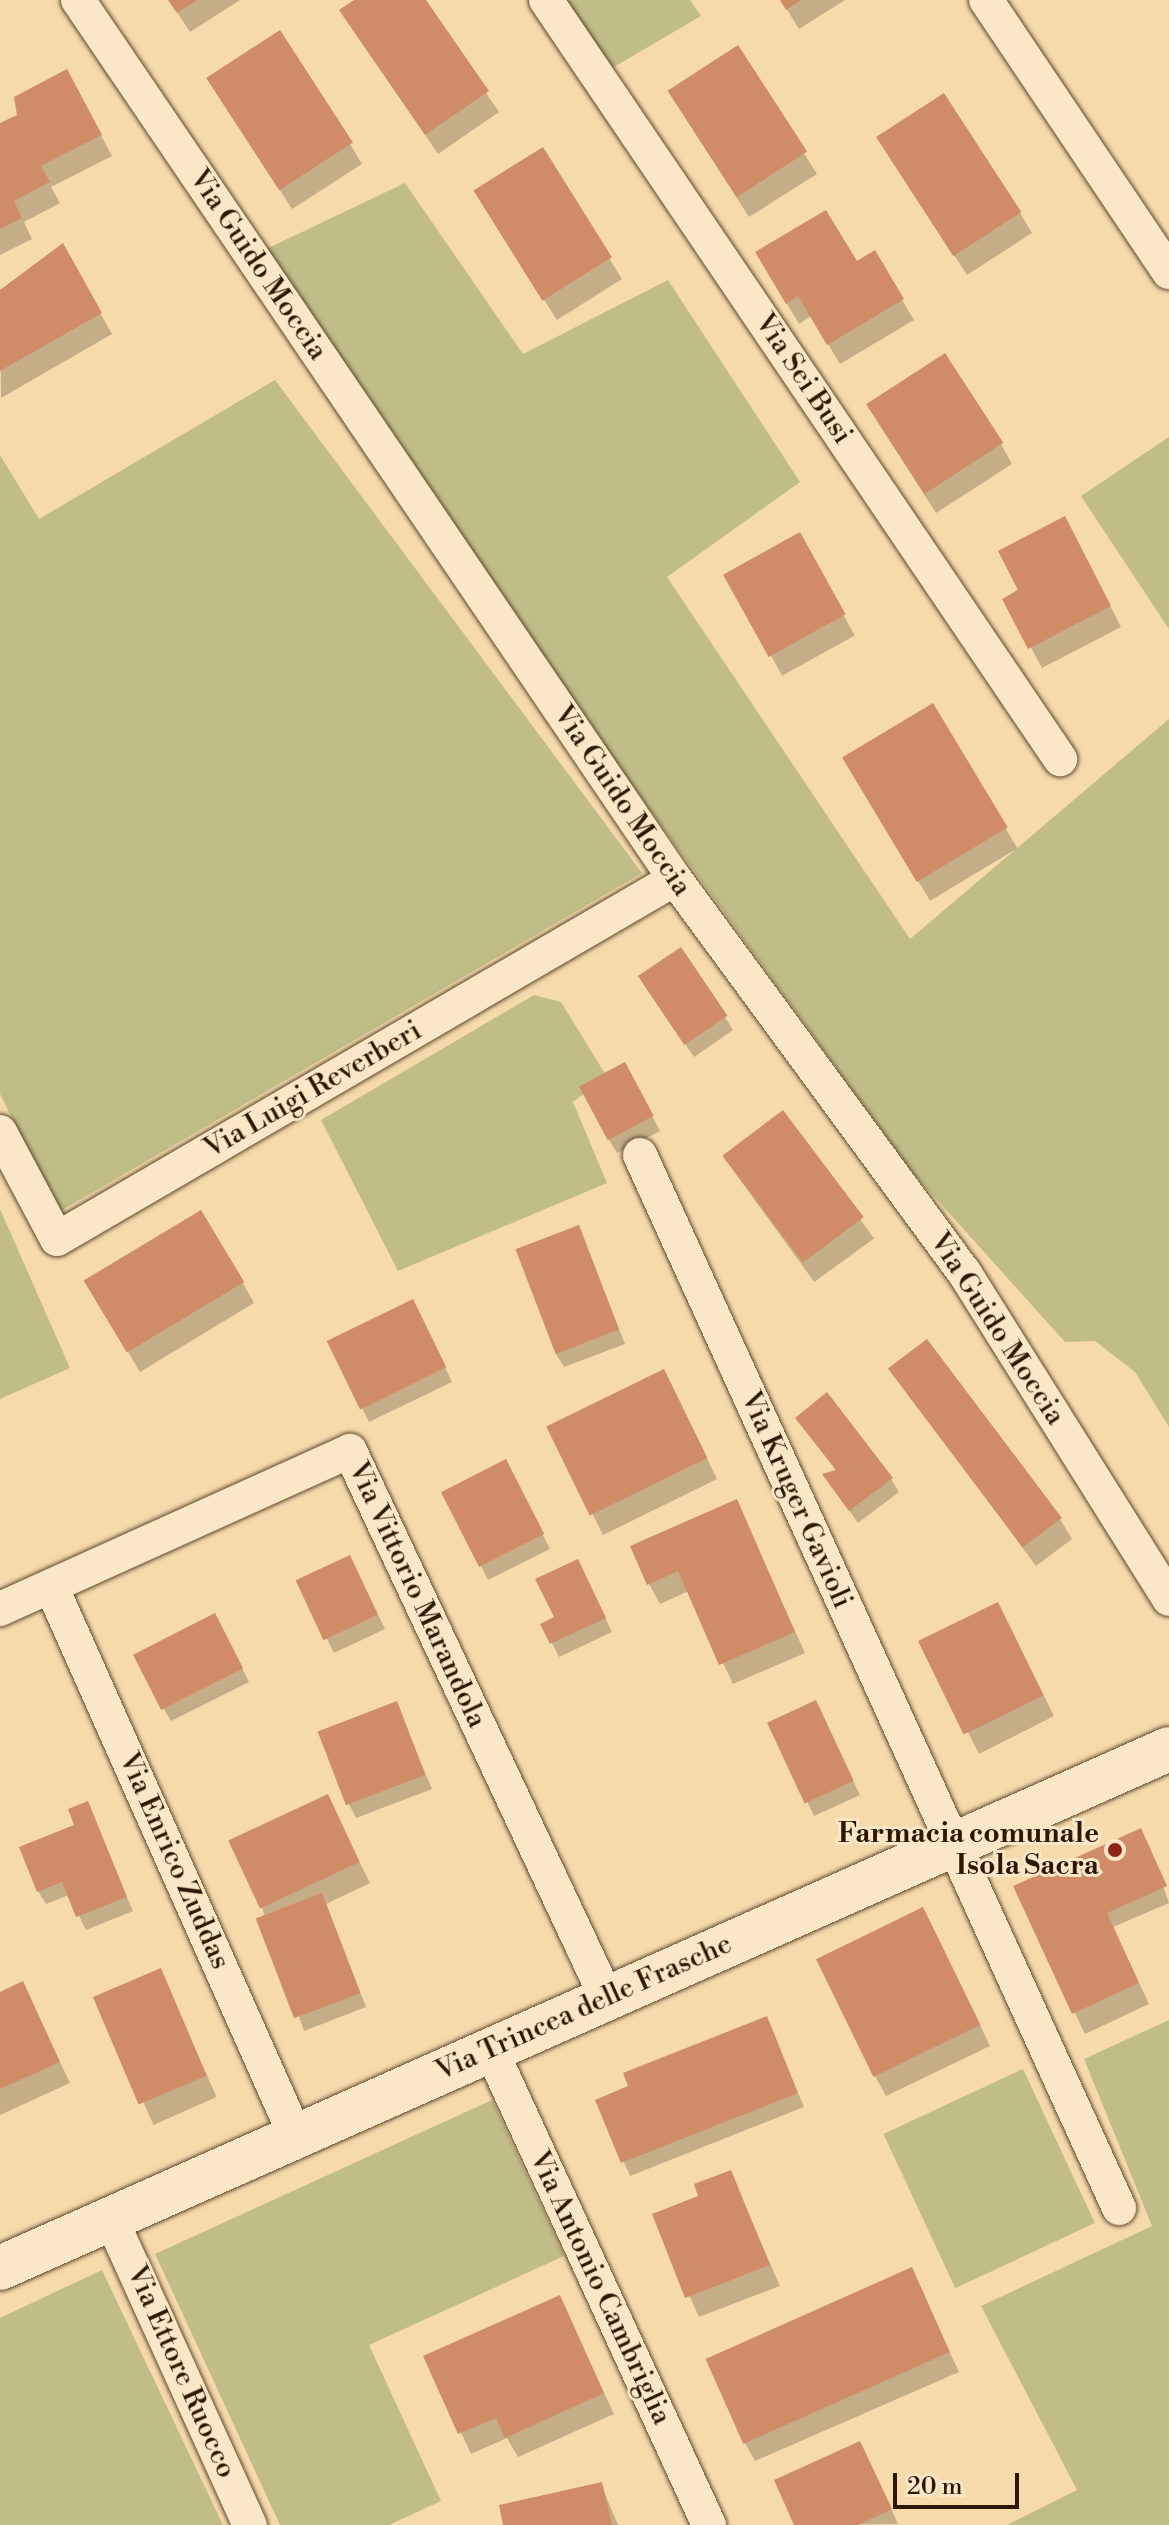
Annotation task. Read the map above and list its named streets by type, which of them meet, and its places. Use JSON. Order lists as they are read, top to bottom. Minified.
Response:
{"streets":{"street":["Via Guido Moccia","Via Sei Busi","Via Luigi Reverberi","Via Kruger Gavioli","Via Vittorio Marandola","Via Enrico Zuddas","Via Trincea delle Frasche","Via Antonio Cambriglia","Via Ettore Ruocco"]},"crossings":[["Via Guido Moccia","Via Luigi Reverberi"],["Via Kruger Gavioli","Via Trincea delle Frasche"],["Via Vittorio Marandola","Via Enrico Zuddas"],["Via Vittorio Marandola","Via Trincea delle Frasche"],["Via Enrico Zuddas","Via Trincea delle Frasche"],["Via Trincea delle Frasche","Via Antonio Cambriglia"],["Via Trincea delle Frasche","Via Ettore Ruocco"]],"places":["Farmacia comunale Isola Sacra"],"scale_bar":"20 m"}
